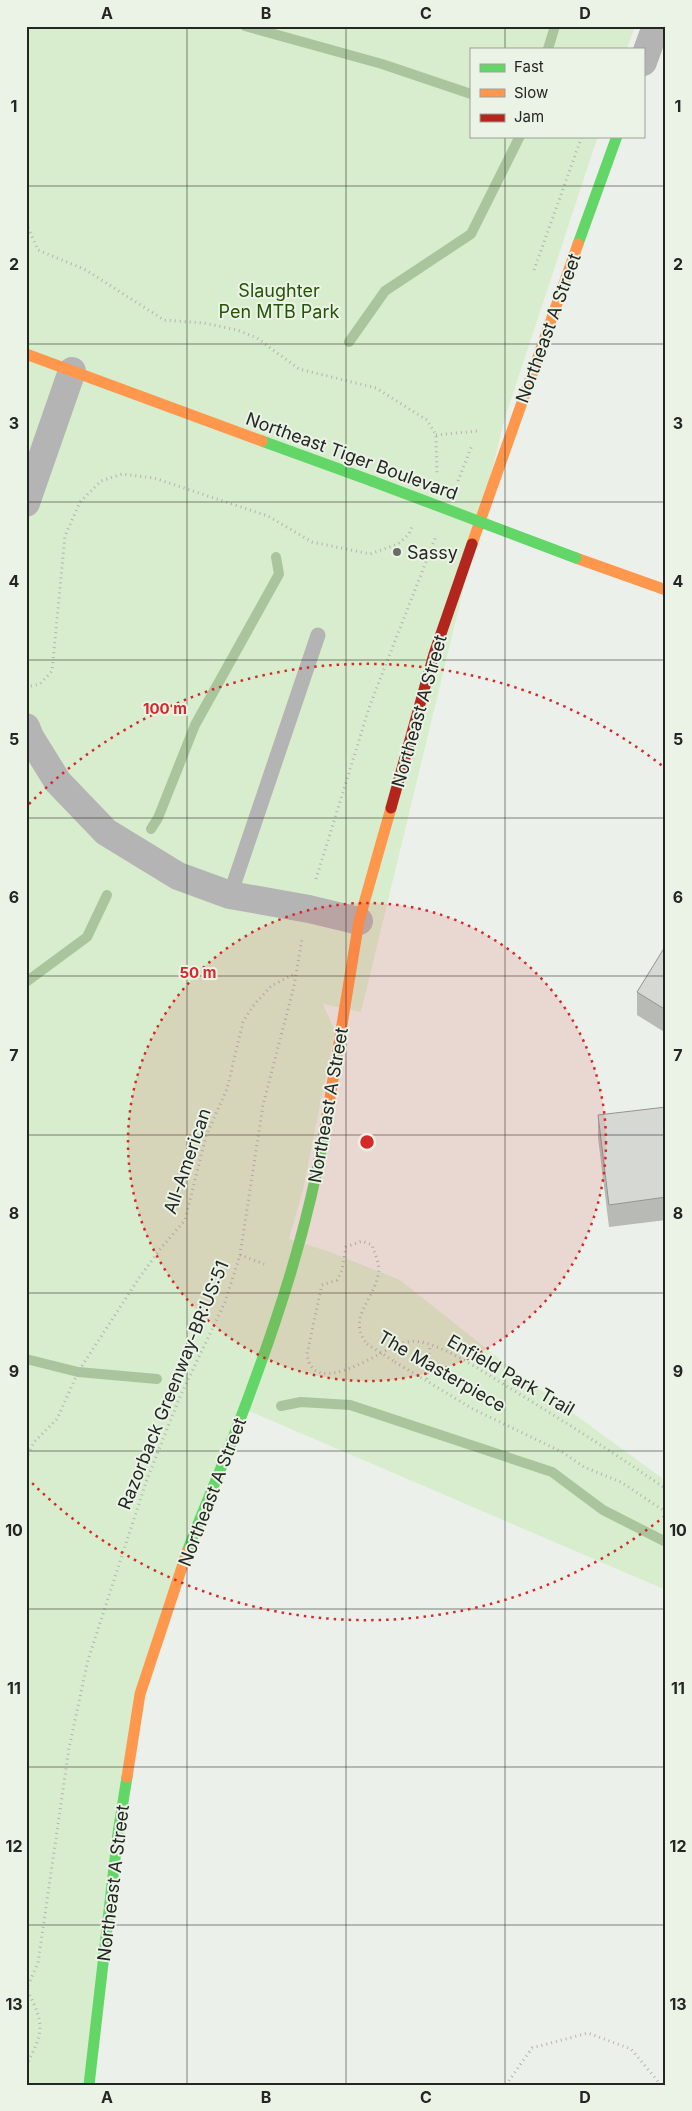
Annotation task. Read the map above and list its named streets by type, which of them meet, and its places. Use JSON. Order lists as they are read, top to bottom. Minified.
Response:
{"streets":{"street":["Northeast A Street","Northeast Tiger Boulevard"],"path":["All-American","The Masterpiece","Enfield Park Trail","Razorback Greenway-BR:US:51"]},"crossings":[["All-American","Razorback Greenway-BR:US:51"],["The Masterpiece","Enfield Park Trail"]],"parks":["Slaughter Pen MTB Park"],"places":["Sassy"],"legend":["Fast","Slow","Jam"],"grid":{"columns":["A","B","C","D"],"rows":["1","2","3","4","5","6","7","8","9","10","11","12","13"]},"rings":["100 m","50 m"]}
